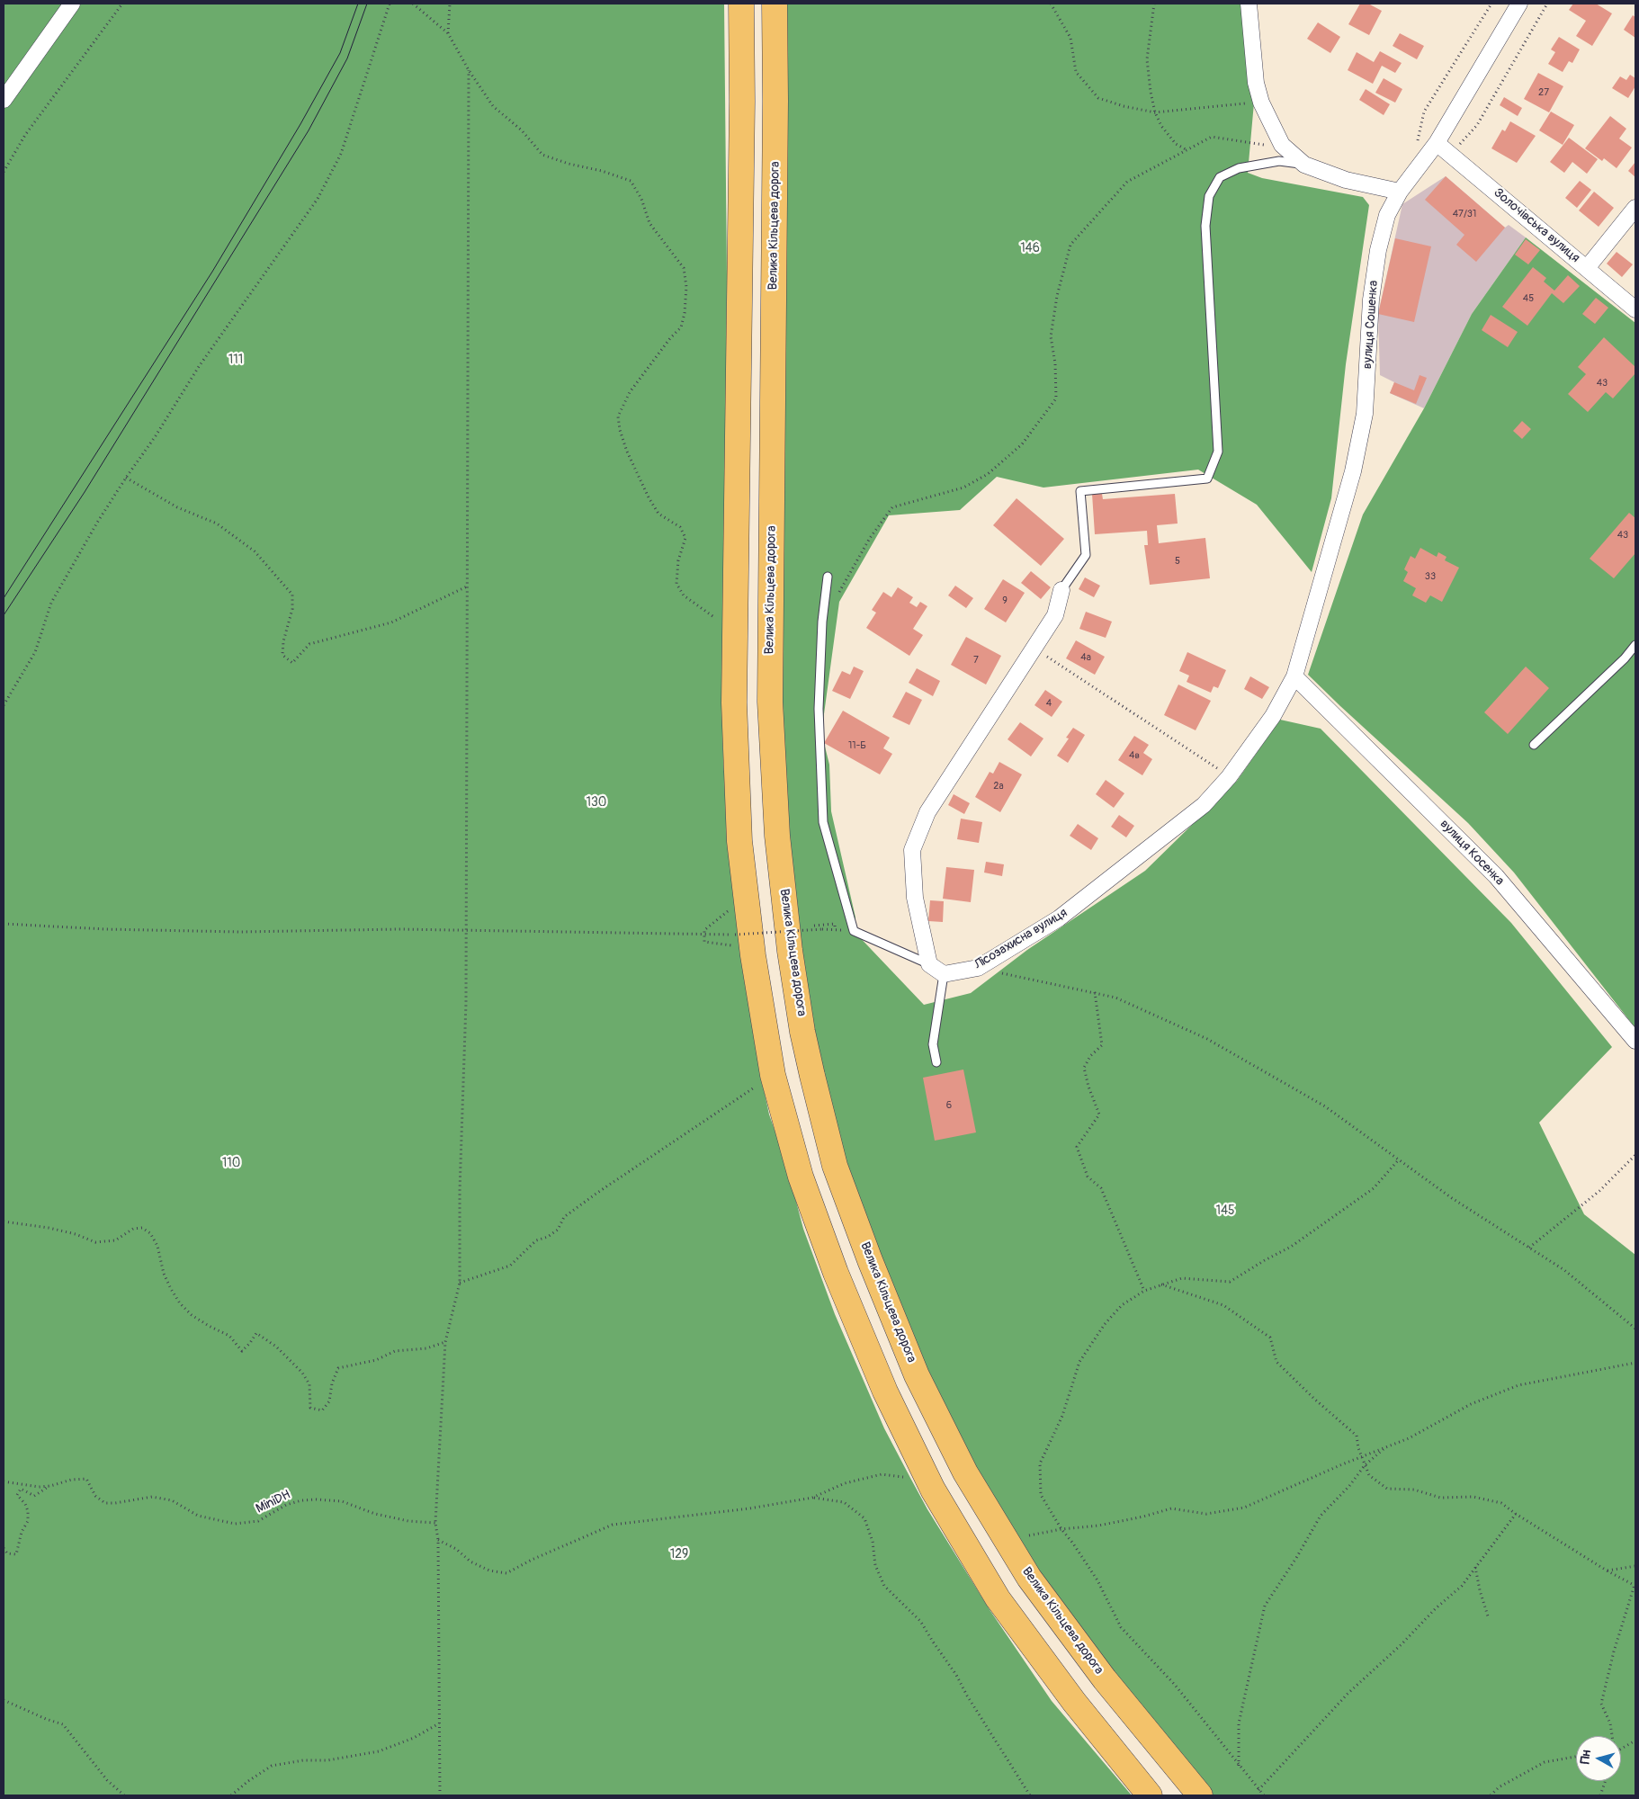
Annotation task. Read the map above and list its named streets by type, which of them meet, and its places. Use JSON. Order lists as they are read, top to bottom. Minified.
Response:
{"streets":{"main road":["Велика Кільцева дорога"],"street":["Золочівська вулиця","вулиця Сошенка","вулиця Косенка","Лісозахисна вулиця"],"path":["MiniDH"]},"crossings":[["Золочівська вулиця","вулиця Сошенка"],["вулиця Сошенка","вулиця Косенка"],["вулиця Сошенка","Лісозахисна вулиця"],["вулиця Косенка","Лісозахисна вулиця"]],"parks":["146","111","130","110","145","129"],"house_numbers":["27","47/31","45","43","43","5","33","9","4а","7","4","11-Б","4в","2а","6"],"north":"left"}
